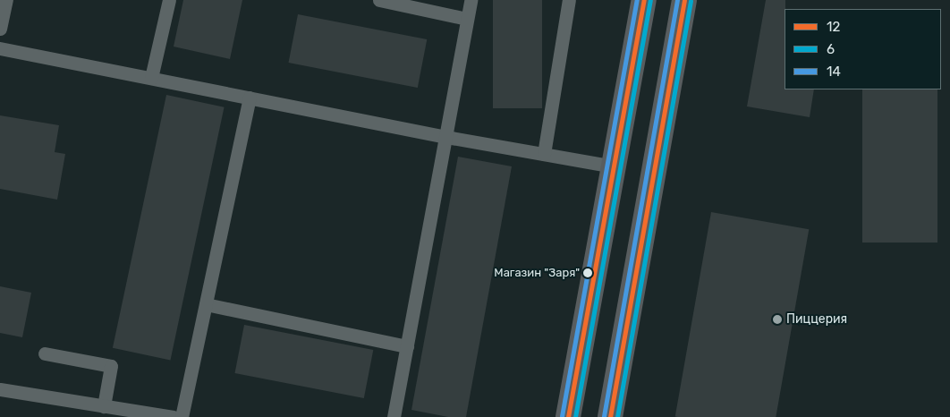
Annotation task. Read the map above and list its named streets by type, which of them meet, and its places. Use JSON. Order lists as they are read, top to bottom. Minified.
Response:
{"places":["Магазин \"Заря\"","Пиццерия"],"lines":["transit line 12","transit line 14","transit line 6"],"legend":["12","6","14"]}
